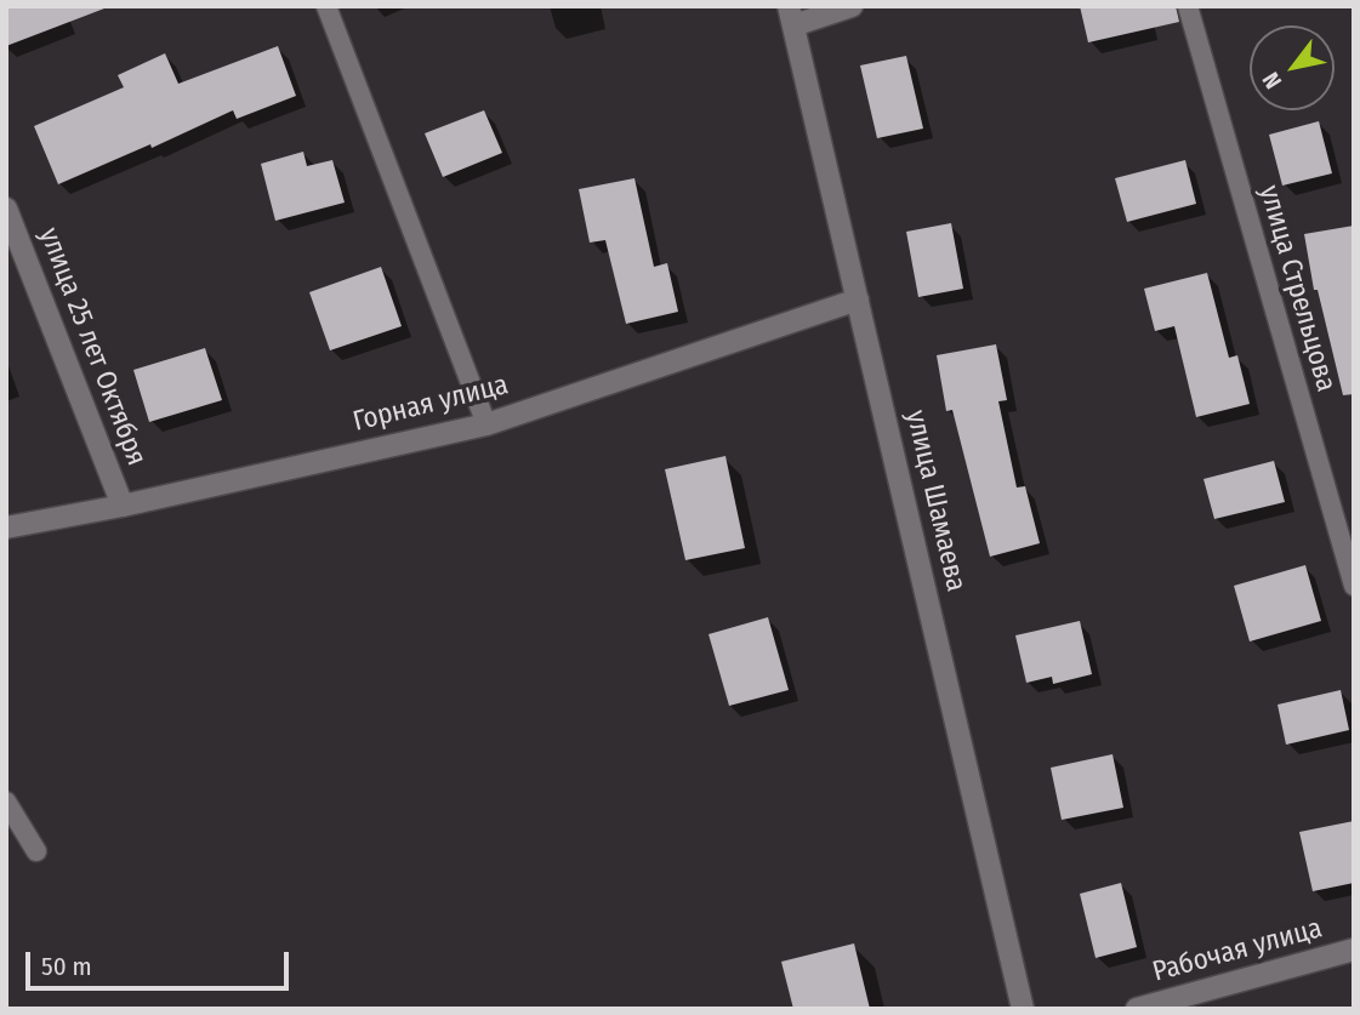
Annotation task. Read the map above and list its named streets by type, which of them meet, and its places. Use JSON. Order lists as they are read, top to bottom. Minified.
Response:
{"streets":{"street":["улица 25 лет Октября","Горная улица","улица Шамаева","Рабочая улица"],"lane":["улица Стрельцова"]},"crossings":[["улица 25 лет Октября","Горная улица"],["Горная улица","улица Шамаева"]],"scale_bar":"50 m","north":"bottom left"}
